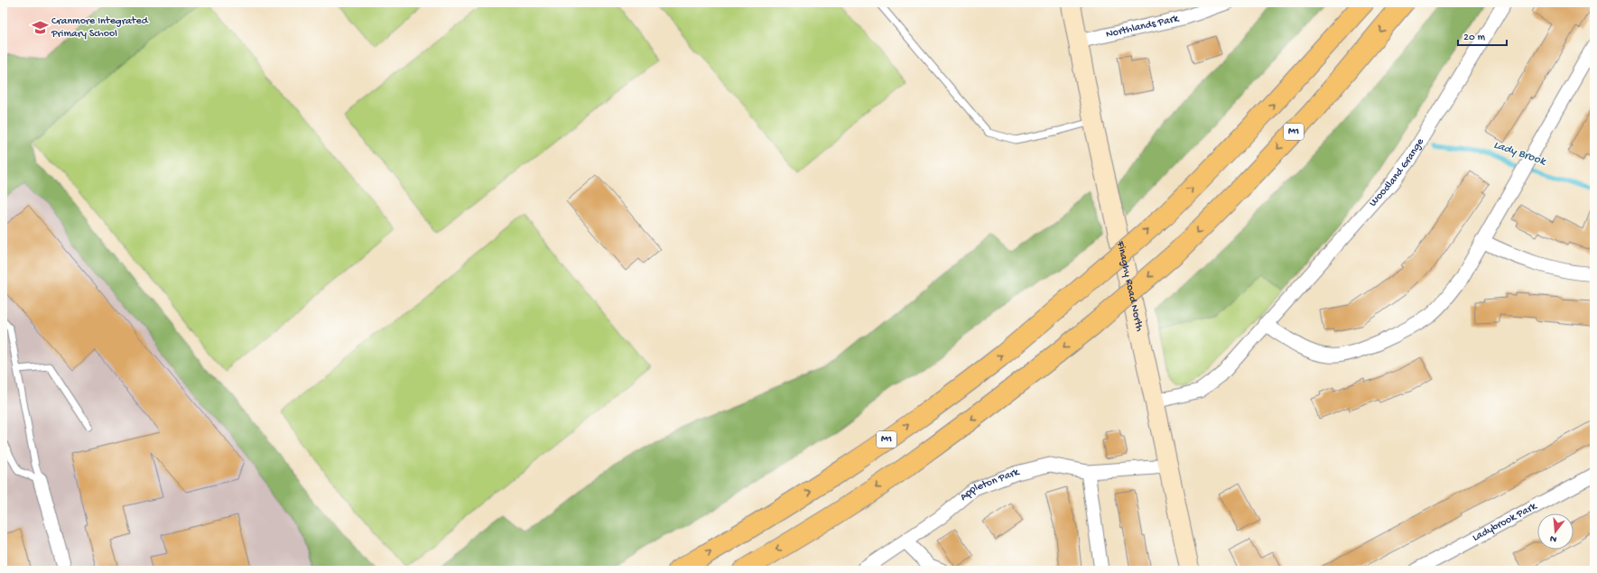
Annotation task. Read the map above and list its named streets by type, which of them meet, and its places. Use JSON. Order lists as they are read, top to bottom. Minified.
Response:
{"streets":{"highway":["M1"],"street":["Northlands Park","Woodland Grange","Finaghy Road North","Appleton Park","Ladybrook Park"]},"crossings":[["Northlands Park","Finaghy Road North"],["Woodland Grange","Finaghy Road North"],["Finaghy Road North","Appleton Park"]],"water":["Lady Brook"],"places":{"school or university":["Cranmore Integrated Primary School"]},"scale_bar":"20 m","north":"bottom"}
